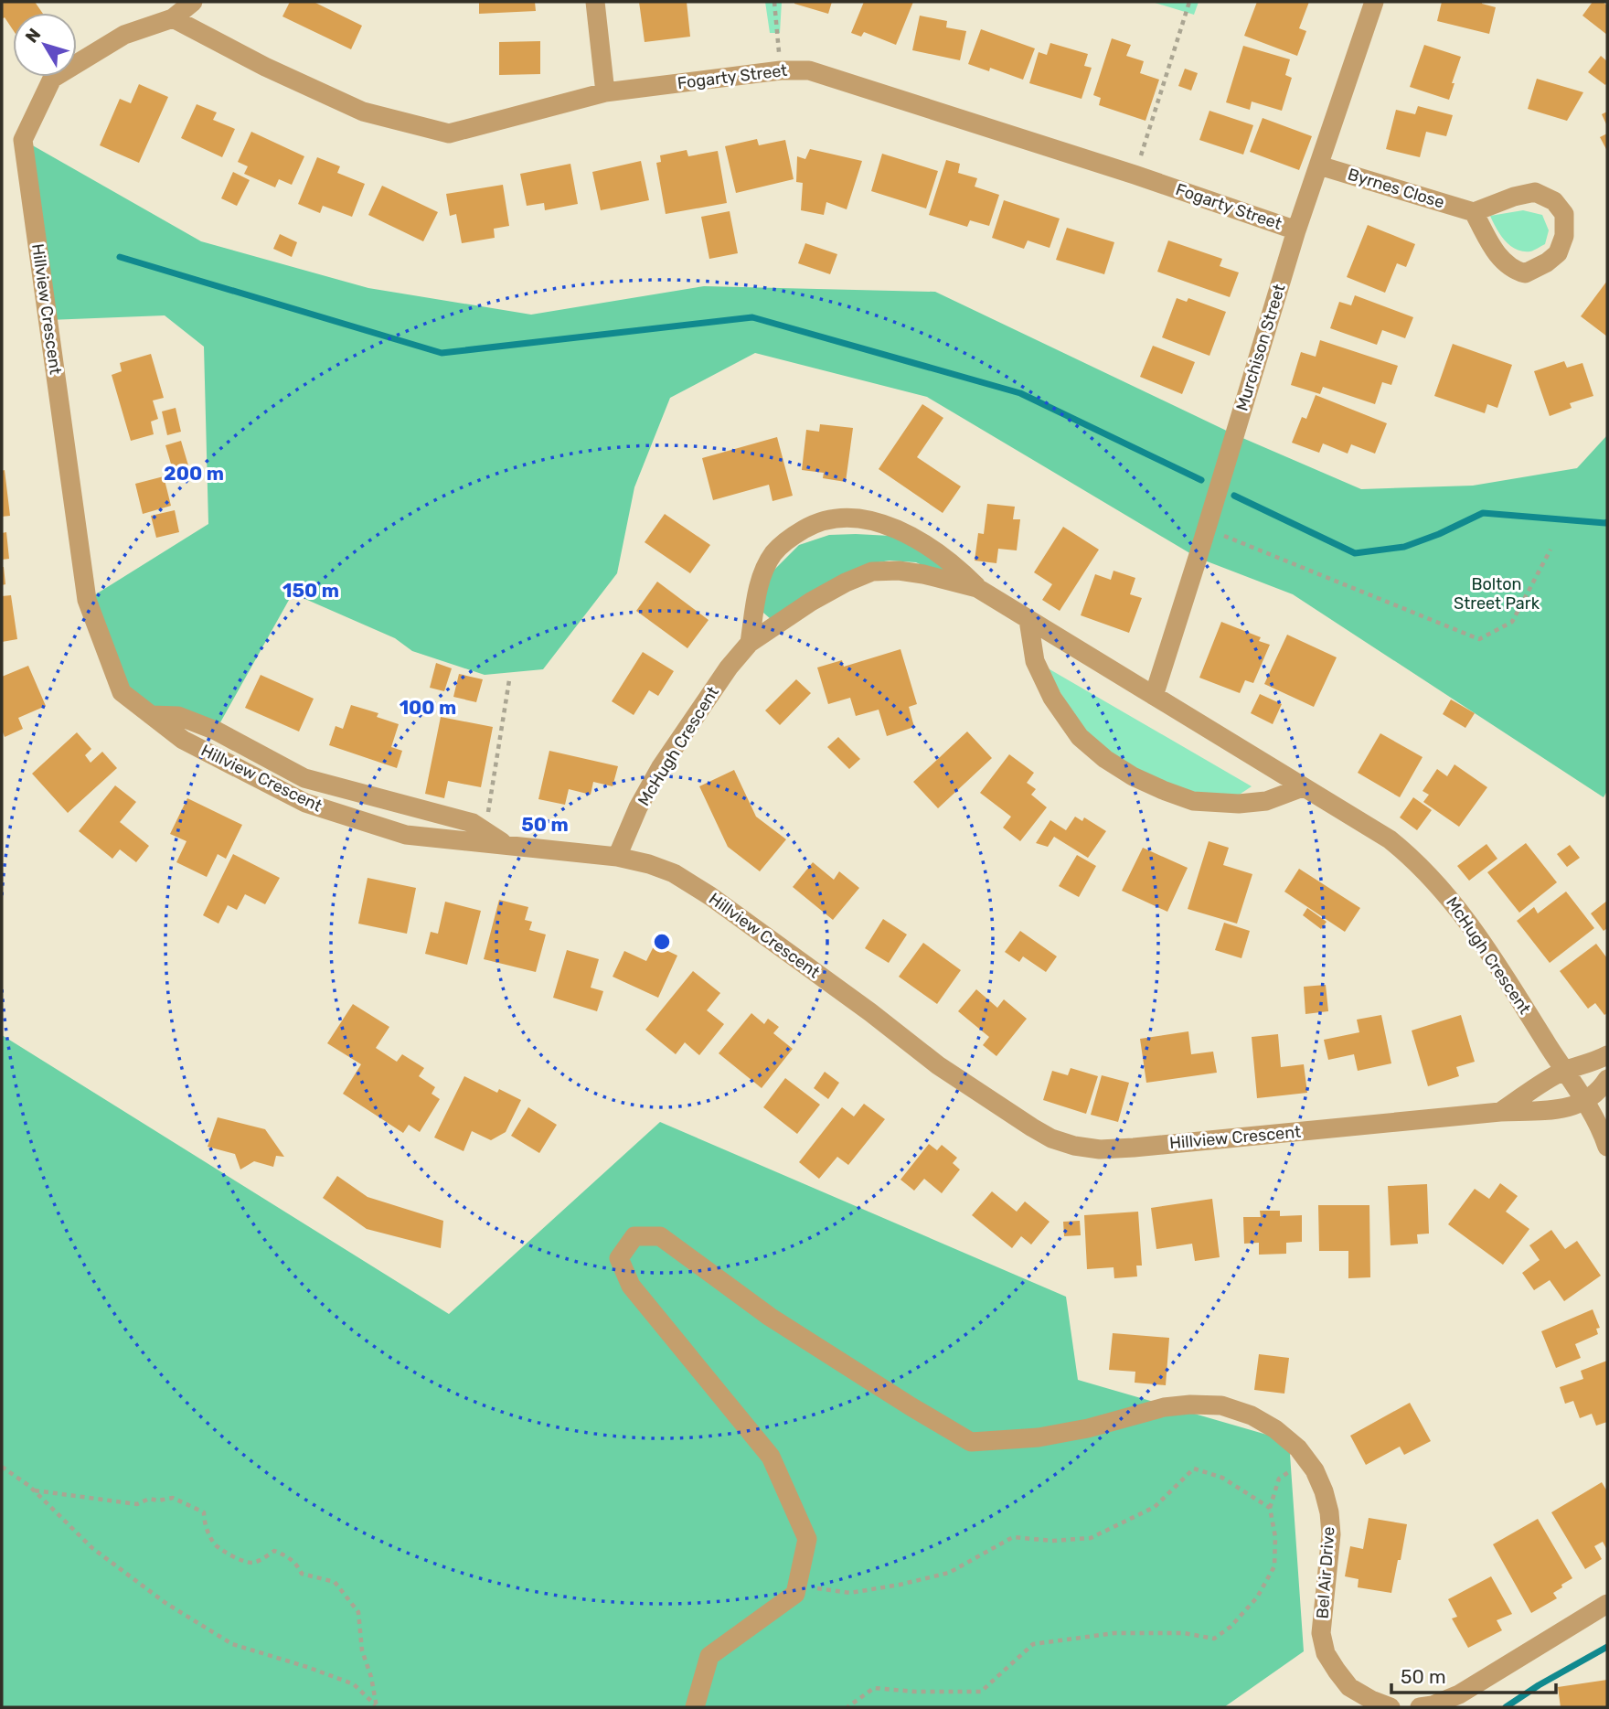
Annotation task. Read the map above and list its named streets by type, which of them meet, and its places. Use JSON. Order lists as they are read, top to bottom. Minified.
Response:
{"streets":{"street":["Fogarty Street","Byrnes Close","Hillview Crescent","Murchison Street","McHugh Crescent","Bel Air Drive"]},"crossings":[["Fogarty Street","Hillview Crescent"],["Fogarty Street","Murchison Street"],["Byrnes Close","Murchison Street"],["Hillview Crescent","McHugh Crescent"],["Murchison Street","McHugh Crescent"]],"parks":["Bolton Street Park"],"scale_bar":"50 m","north":"top left","rings":["200 m","150 m","100 m","50 m"]}
